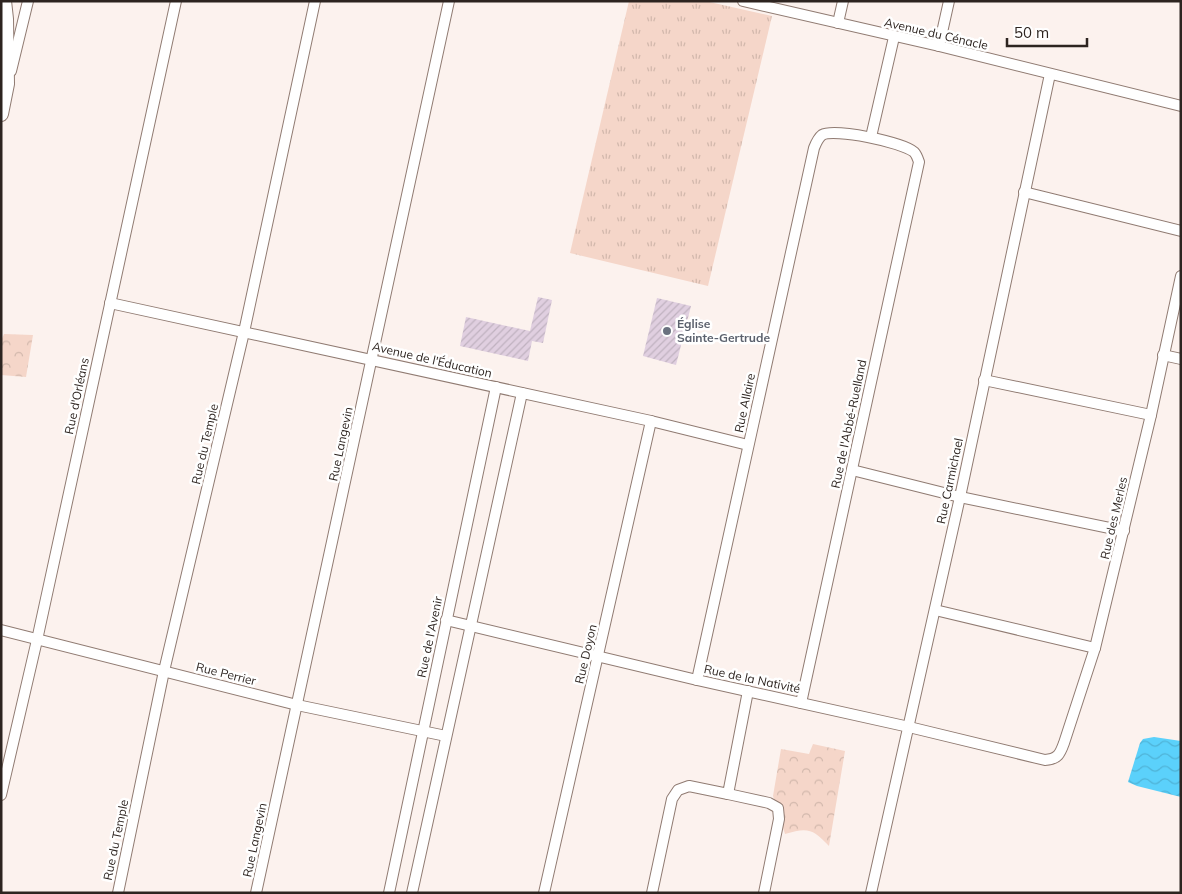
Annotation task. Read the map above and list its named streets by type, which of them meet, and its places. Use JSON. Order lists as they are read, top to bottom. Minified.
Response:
{"streets":{"street":["Avenue du Cénacle","Avenue de l'Éducation","Rue d'Orléans","Rue Allaire","Rue de l'Abbé-Ruelland","Rue du Temple","Rue Langevin","Rue Carmichael","Rue des Merles","Rue de l'Avenir","Rue Doyon","Rue Perrier","Rue de la Nativité"]},"crossings":[["Avenue du Cénacle","Rue Carmichael"],["Avenue de l'Éducation","Rue d'Orléans"],["Avenue de l'Éducation","Rue Allaire"],["Avenue de l'Éducation","Rue du Temple"],["Avenue de l'Éducation","Rue Langevin"],["Avenue de l'Éducation","Rue de l'Avenir"],["Avenue de l'Éducation","Rue Doyon"],["Rue d'Orléans","Rue Perrier"],["Rue Allaire","Rue de l'Abbé-Ruelland"],["Rue Allaire","Rue de la Nativité"],["Rue de l'Abbé-Ruelland","Rue de la Nativité"],["Rue du Temple","Rue Perrier"],["Rue Langevin","Rue Perrier"],["Rue Carmichael","Rue de la Nativité"],["Rue des Merles","Rue de la Nativité"],["Rue de l'Avenir","Rue Perrier"],["Rue de l'Avenir","Rue de la Nativité"],["Rue Doyon","Rue de la Nativité"]],"places":["Église Sainte-Gertrude"],"scale_bar":"50 m"}
